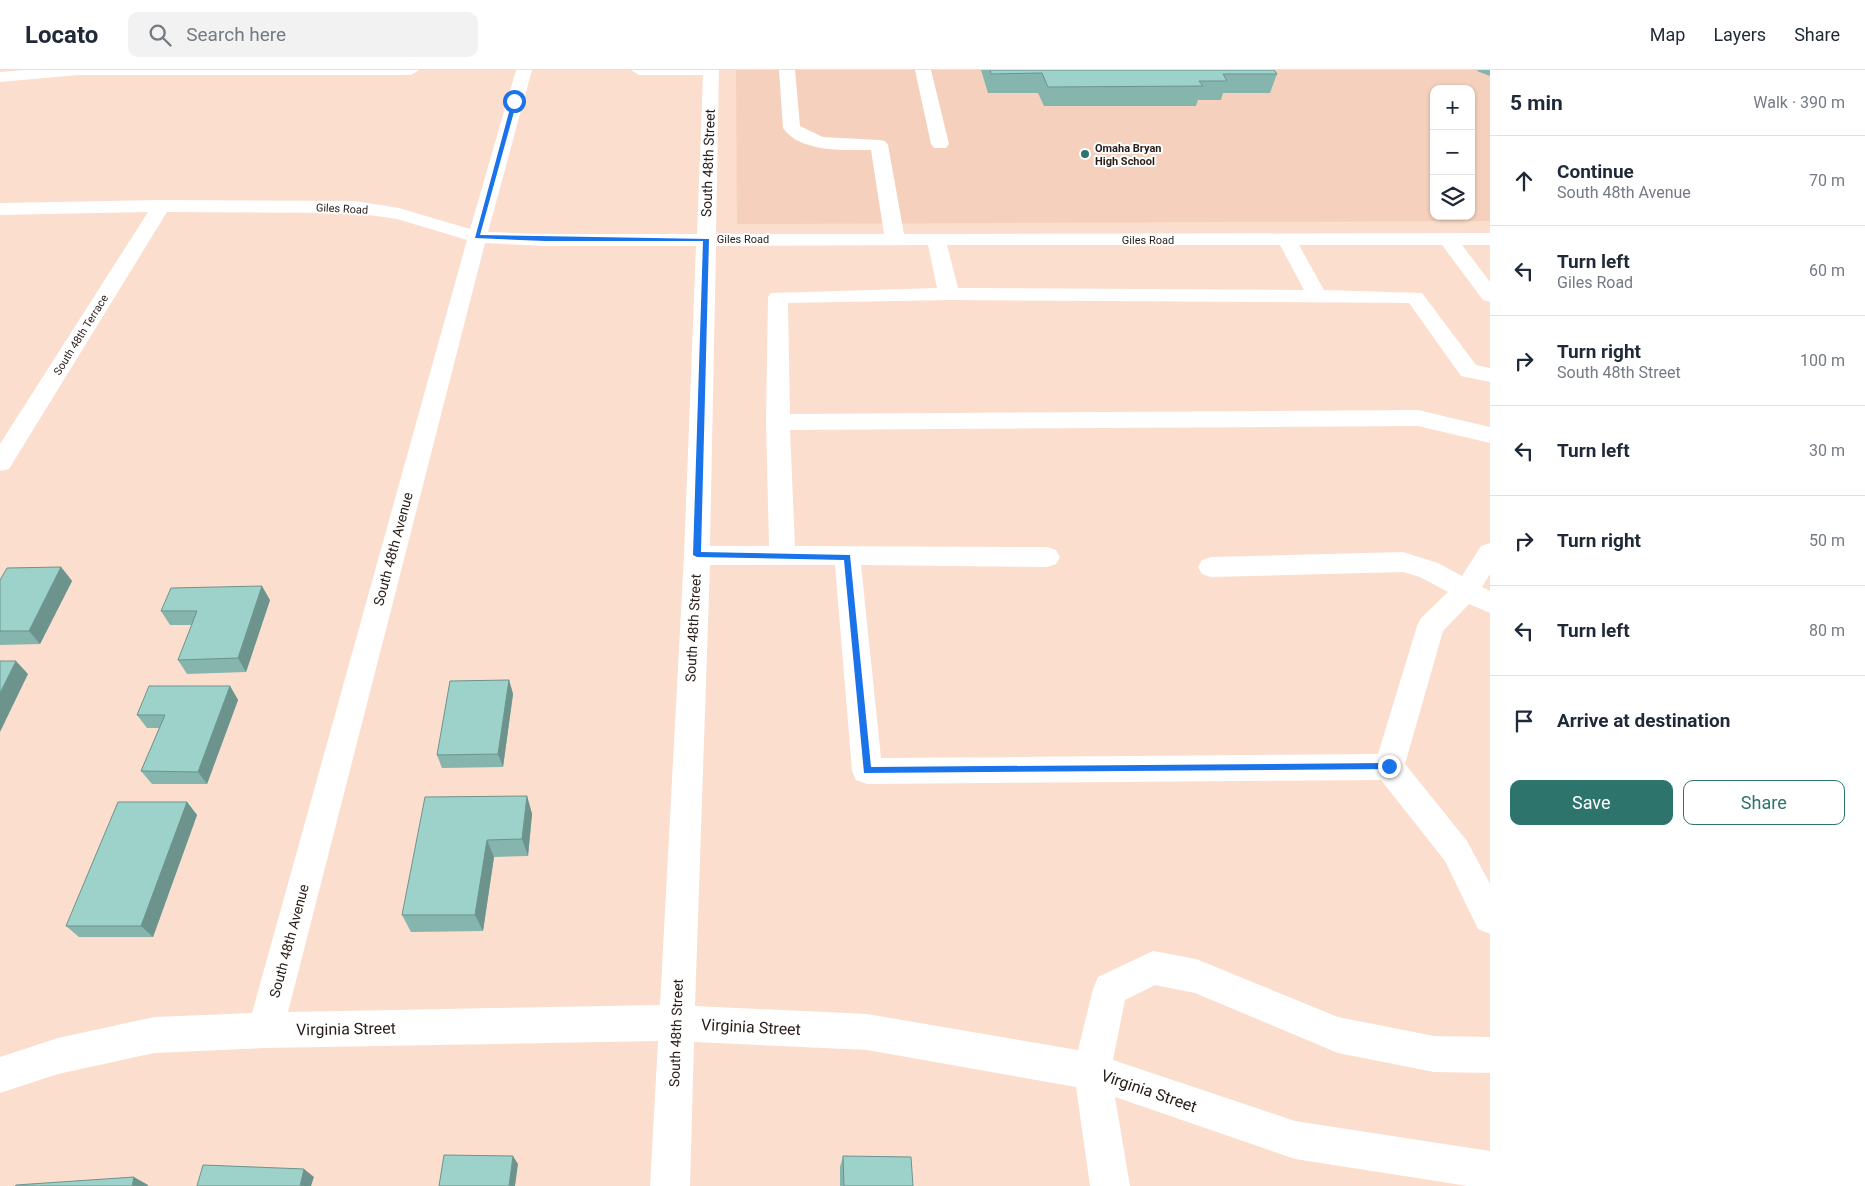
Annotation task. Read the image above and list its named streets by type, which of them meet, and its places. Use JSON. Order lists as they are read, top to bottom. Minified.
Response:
{"streets":{"street":["South 48th Street","Giles Road","South 48th Terrace","South 48th Avenue","Virginia Street"]},"crossings":[["South 48th Street","Giles Road"],["South 48th Street","Virginia Street"],["Giles Road","South 48th Terrace"],["Giles Road","South 48th Avenue"],["South 48th Avenue","Virginia Street"]],"places":["Omaha Bryan High School"],"page":{"header":"Locato","search":"Search here","nav":["Map","Layers","Share"],"heading":["5 min","Walk · 390 m"],"map_buttons":["+","−"],"list":[["Continue","South 48th Avenue","70 m"],["Turn left","Giles Road","60 m"],["Turn right","South 48th Street","100 m"],["Turn left","30 m"],["Turn right","50 m"],["Turn left","80 m"],"Arrive at destination"],"buttons":["Save","Share"]}}
